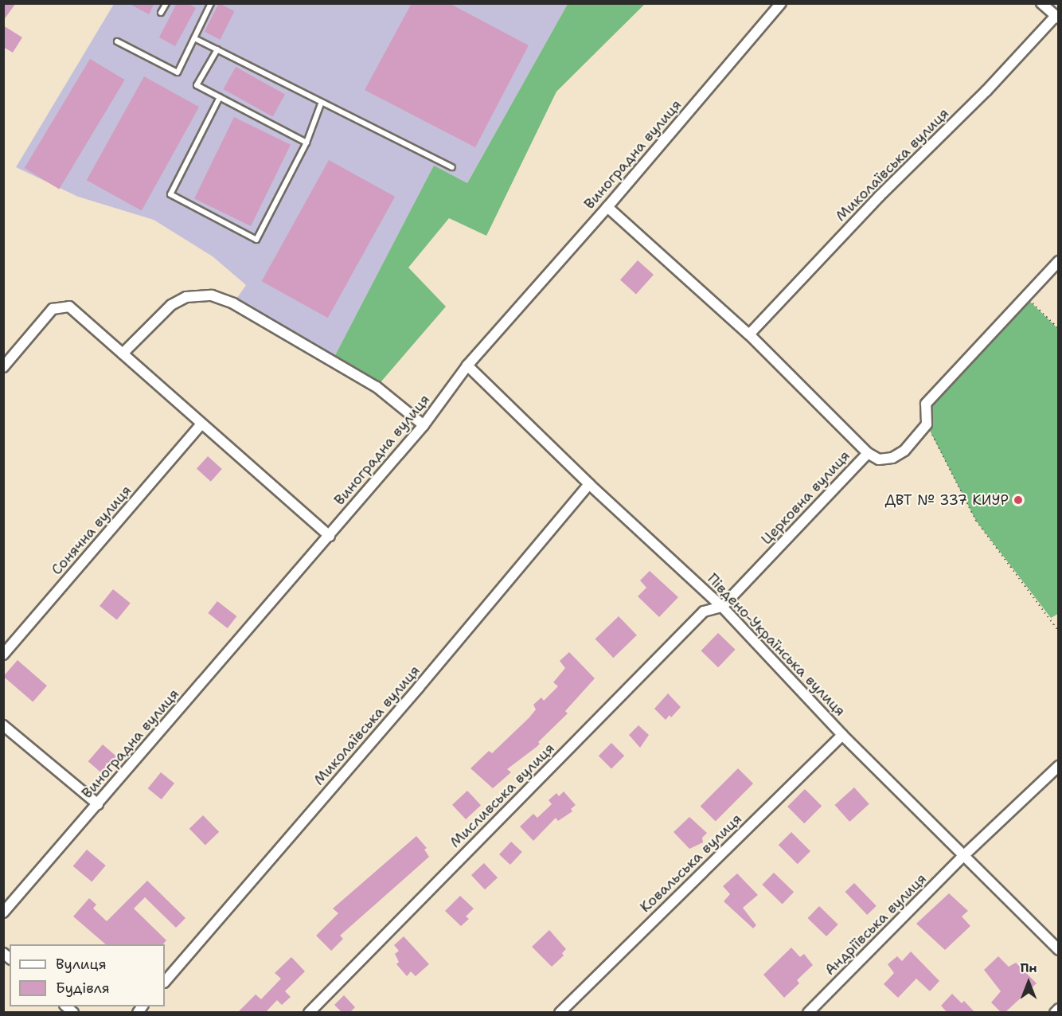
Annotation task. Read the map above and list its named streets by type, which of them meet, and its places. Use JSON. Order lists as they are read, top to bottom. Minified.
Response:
{"streets":{"street":["Виноградна вулиця","Миколаївська вулиця","Церковна вулиця","Сонячна вулиця","Південо-Українська вулиця","Мисливська вулиця","Ковальська вулиця","Андріївська вулиця"]},"crossings":[["Виноградна вулиця","Південо-Українська вулиця"],["Миколаївська вулиця","Південо-Українська вулиця"],["Церковна вулиця","Південо-Українська вулиця"],["Церковна вулиця","Мисливська вулиця"],["Південо-Українська вулиця","Мисливська вулиця"],["Південо-Українська вулиця","Ковальська вулиця"],["Південо-Українська вулиця","Андріївська вулиця"]],"places":["ДВТ № 337 КИУР"],"legend":["Вулиця","Будівля"],"north":"top"}
